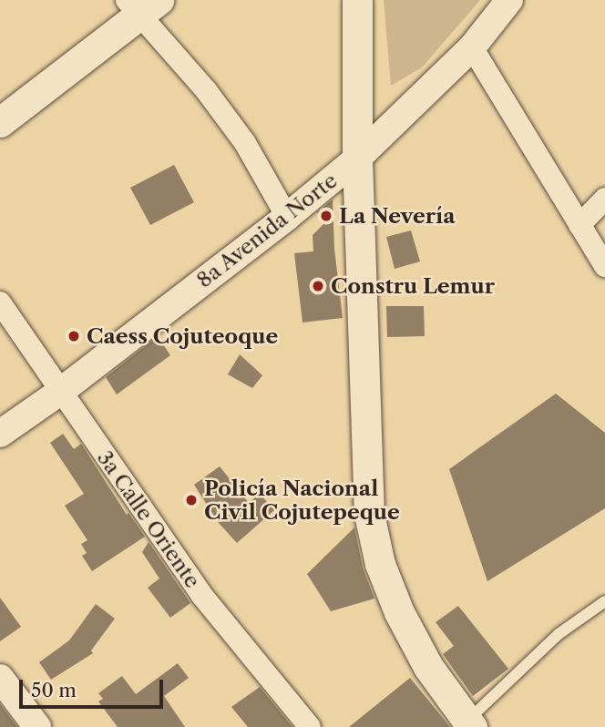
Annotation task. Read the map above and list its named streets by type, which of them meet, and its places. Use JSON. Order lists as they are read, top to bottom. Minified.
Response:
{"streets":{"street":["8a Avenida Norte","3a Calle Oriente"]},"crossings":[["8a Avenida Norte","3a Calle Oriente"]],"places":["La Nevería","Constru Lemur","Caess Cojuteoque","Policía Nacional Civil Cojutepeque"],"scale_bar":"50 m"}
